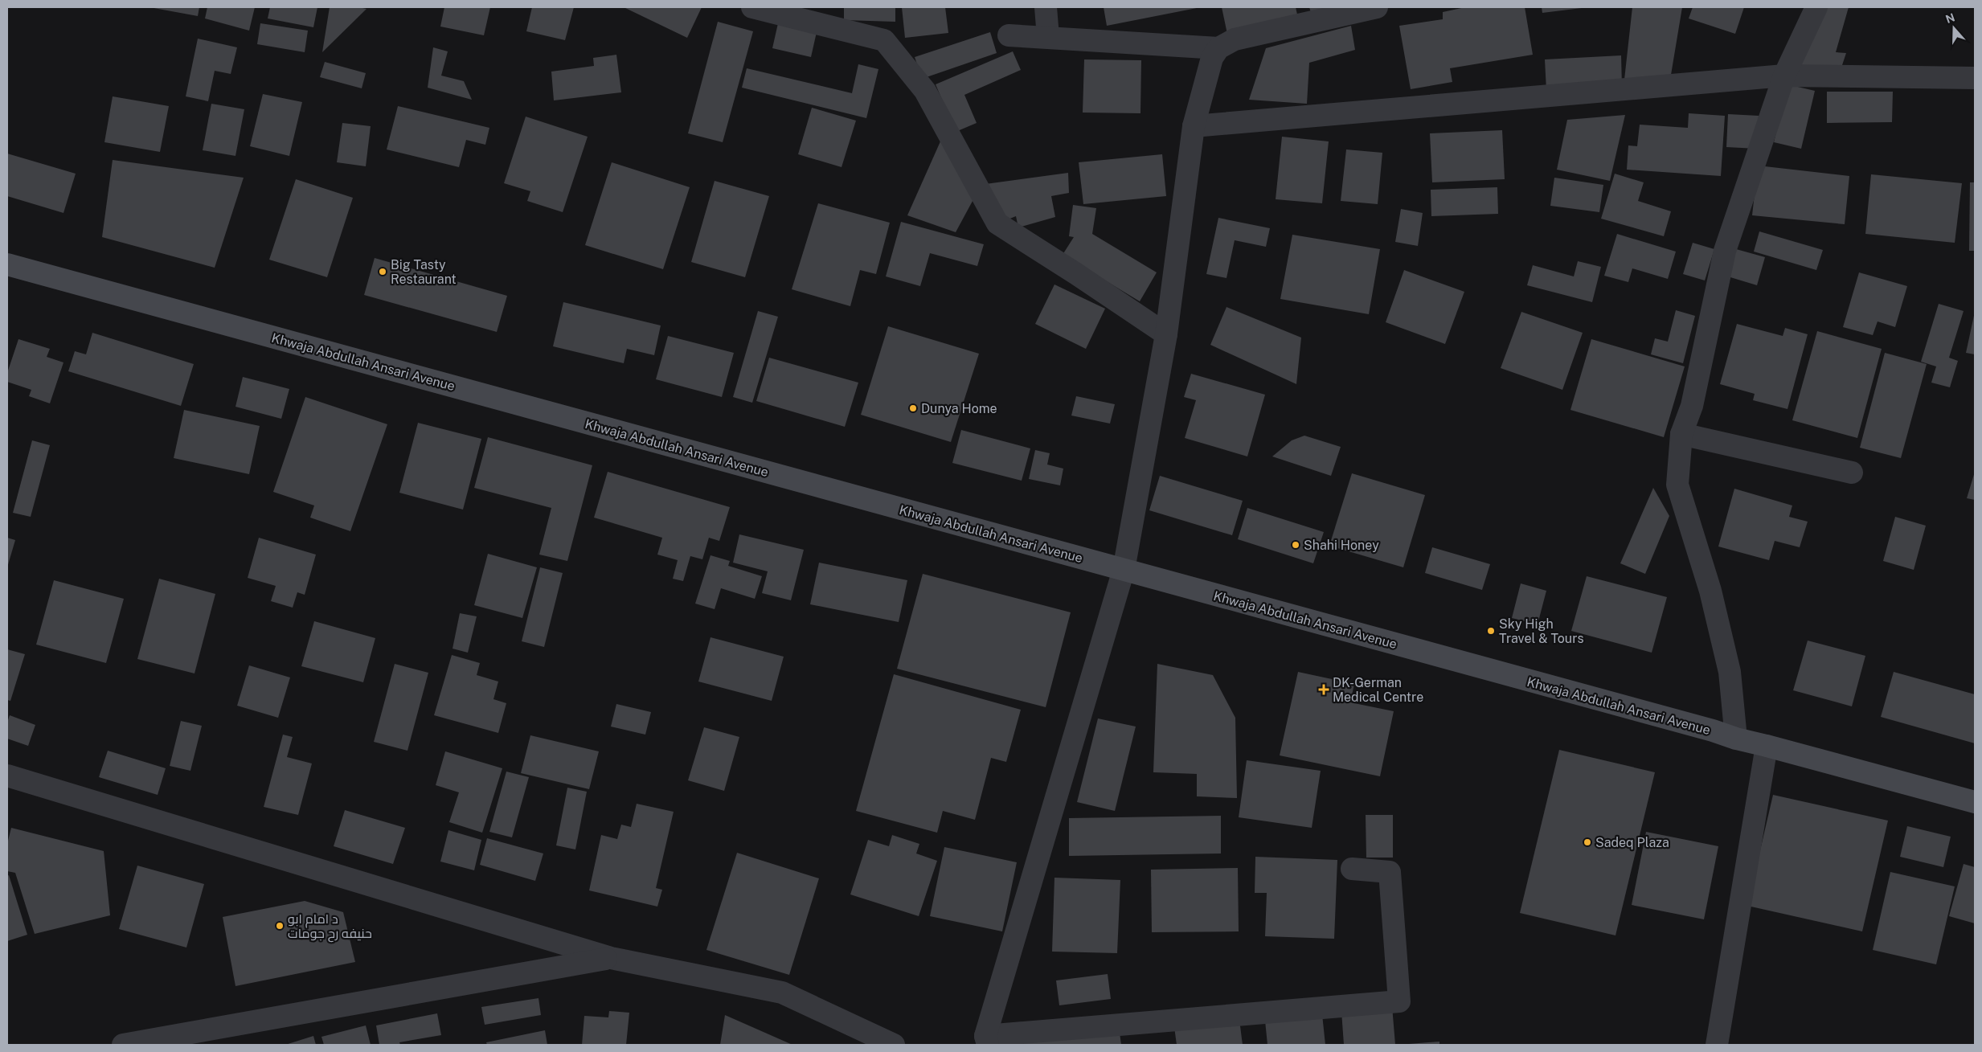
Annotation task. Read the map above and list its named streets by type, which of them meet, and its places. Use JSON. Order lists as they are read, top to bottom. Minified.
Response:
{"streets":{"main road":["Khwaja Abdullah Ansari Avenue"]},"places":{"other":["Big Tasty Restaurant","Dunya Home","Shahi Honey","Sky High Travel & Tours","Sadeq Plaza","د امام ابو حنیفه رح جومات"],"health":["DK-German Medical Centre"]},"north":"top"}
